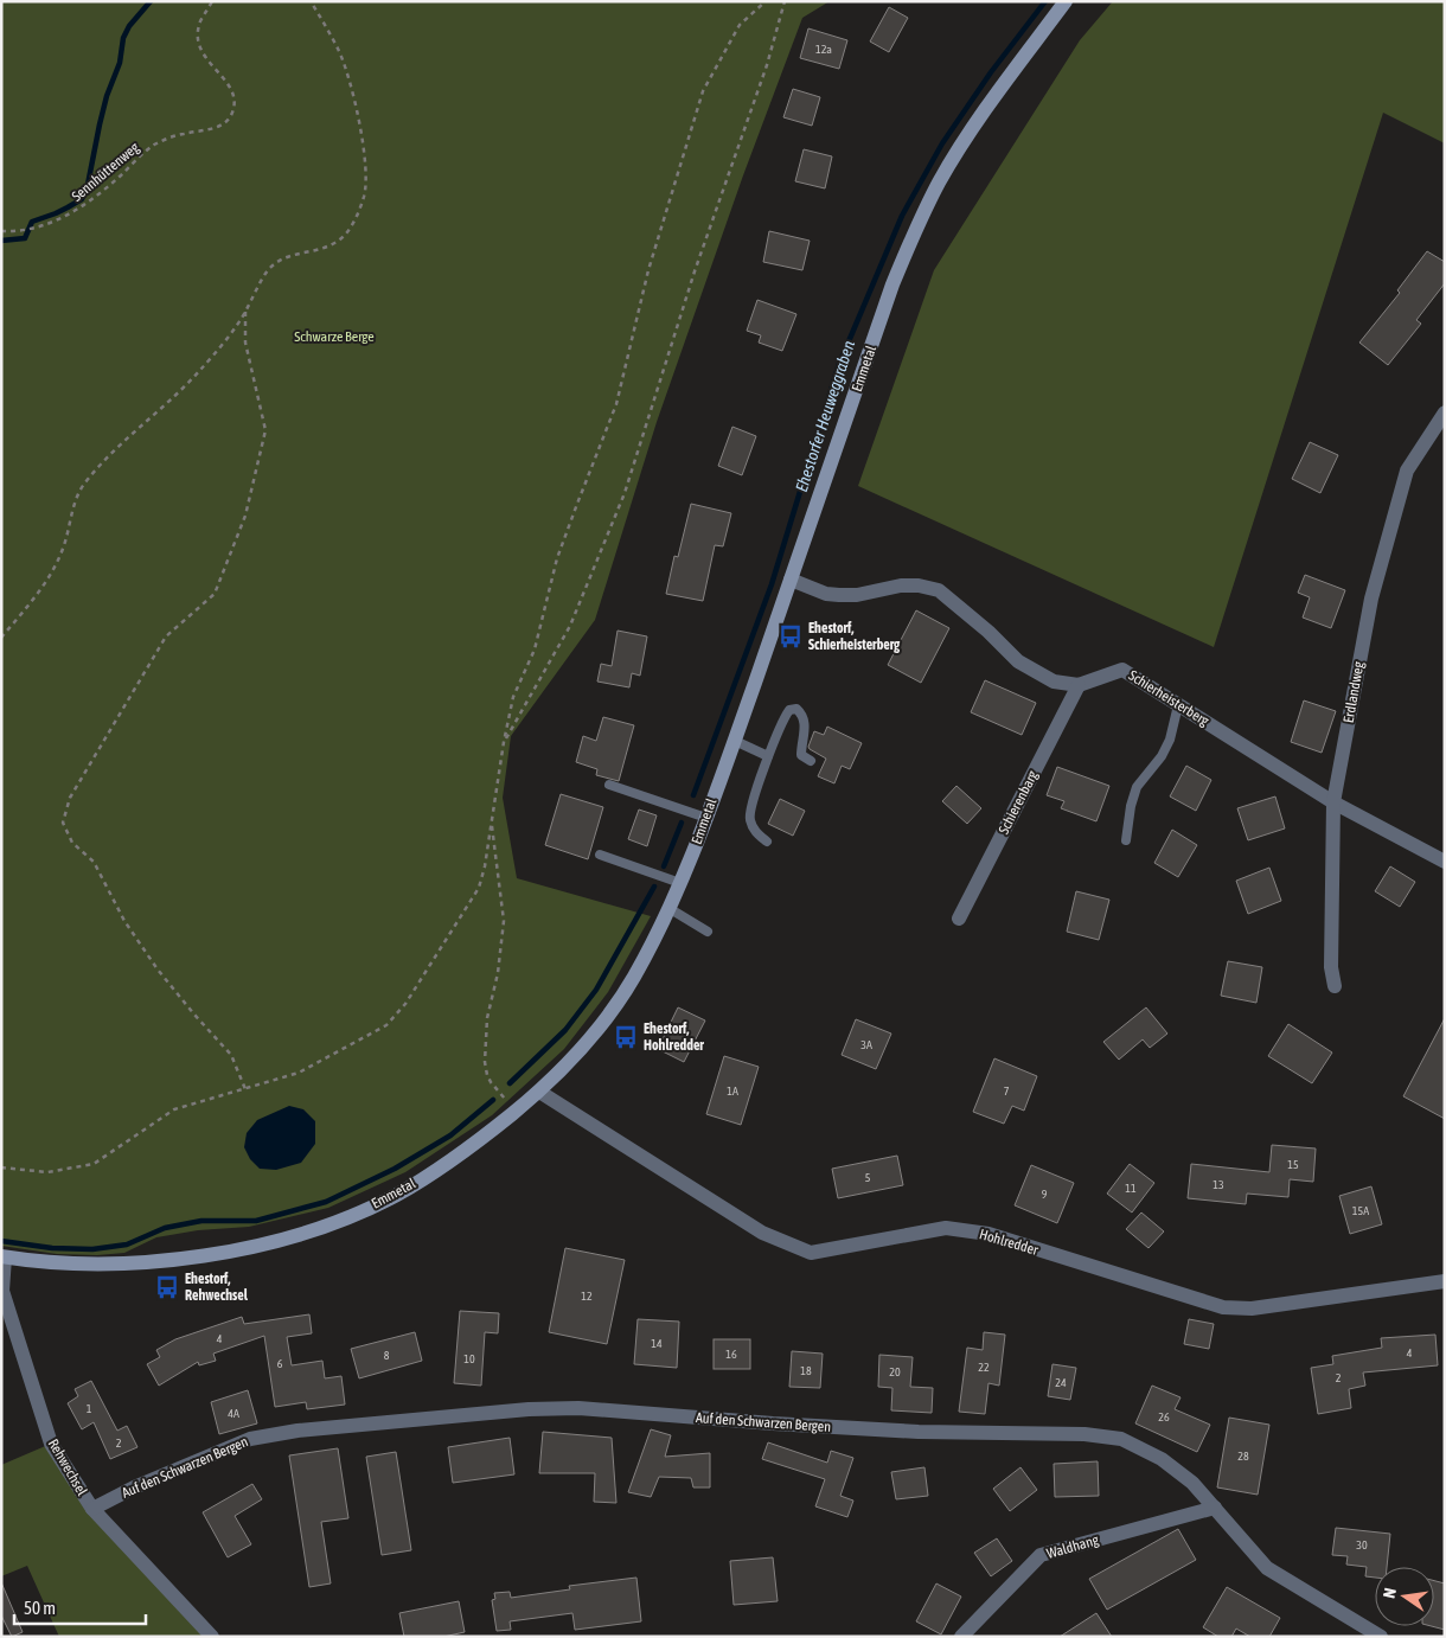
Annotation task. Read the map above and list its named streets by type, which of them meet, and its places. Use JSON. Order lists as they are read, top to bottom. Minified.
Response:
{"streets":{"main road":["Emmetal"],"street":["Erdlandweg","Schierheisterberg","Schierenbarg","Hohlredder","Auf den Schwarzen Bergen","Rehwechsel","Waldhang"],"path":["Sennhüttenweg"]},"crossings":[["Emmetal","Hohlredder"],["Emmetal","Rehwechsel"],["Erdlandweg","Schierheisterberg"],["Schierheisterberg","Schierenbarg"],["Auf den Schwarzen Bergen","Rehwechsel"],["Auf den Schwarzen Bergen","Waldhang"]],"water":["Ehestorfer Heuweggraben"],"parks":["Schwarze Berge"],"places":{"bus stop":["Ehestorf, Schierheisterberg","Ehestorf, Hohlredder","Ehestorf, Rehwechsel"]},"house_numbers":["12a","3A","1A","7","15","5","13","11","9","15A","12","4","14","4","16","8","10","6","22","18","20","2","24","1","4A","26","2","28","30"],"scale_bar":"50 m","north":"left"}
